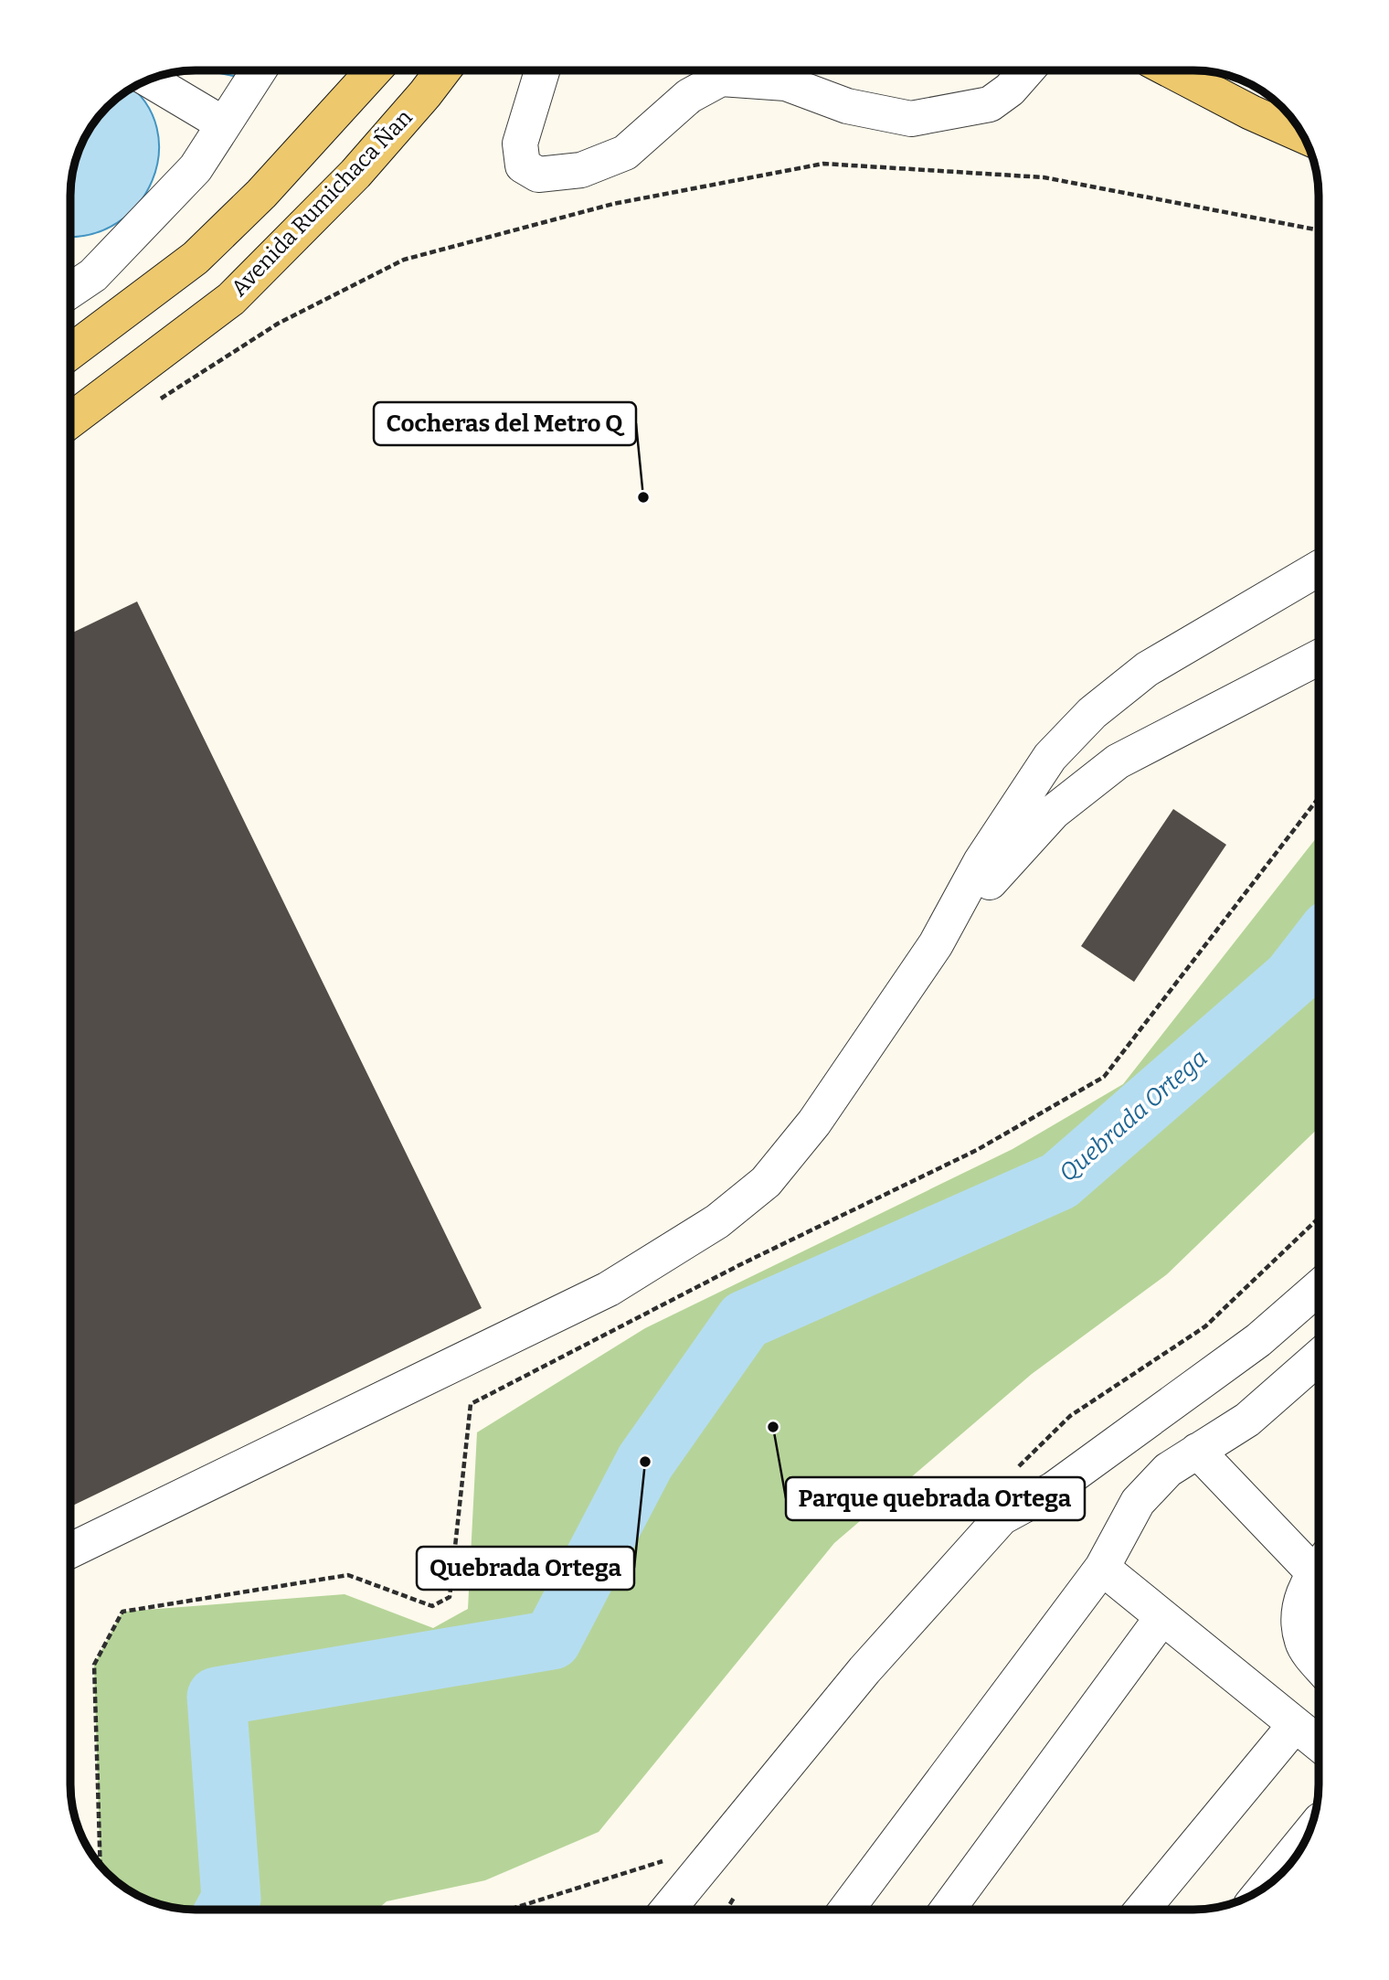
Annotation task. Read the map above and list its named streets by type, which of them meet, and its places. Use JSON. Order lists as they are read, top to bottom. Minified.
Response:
{"streets":{"main road":["Avenida Rumichaca Ñan"]},"water":["Quebrada Ortega"],"places":["Cocheras del Metro Q","Parque quebrada Ortega","Quebrada Ortega"]}
